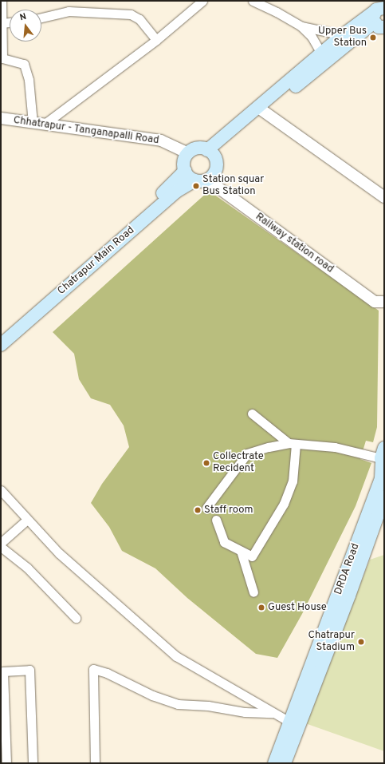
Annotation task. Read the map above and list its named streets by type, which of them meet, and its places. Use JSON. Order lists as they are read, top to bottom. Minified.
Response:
{"streets":{"main road":["Chatrapur Main Road","DRDA Road"],"street":["Chhatrapur - Tanganapalli Road","Railway station road"]},"crossings":[["Chhatrapur - Tanganapalli Road","Railway station road"],["Chhatrapur - Tanganapalli Road","Chatrapur Main Road"],["Railway station road","Chatrapur Main Road"]],"places":["Upper Bus Station","Station squar Bus Station","Collectrate Recident","Staff room","Guest House","Chatrapur Stadium"],"north":"top"}
